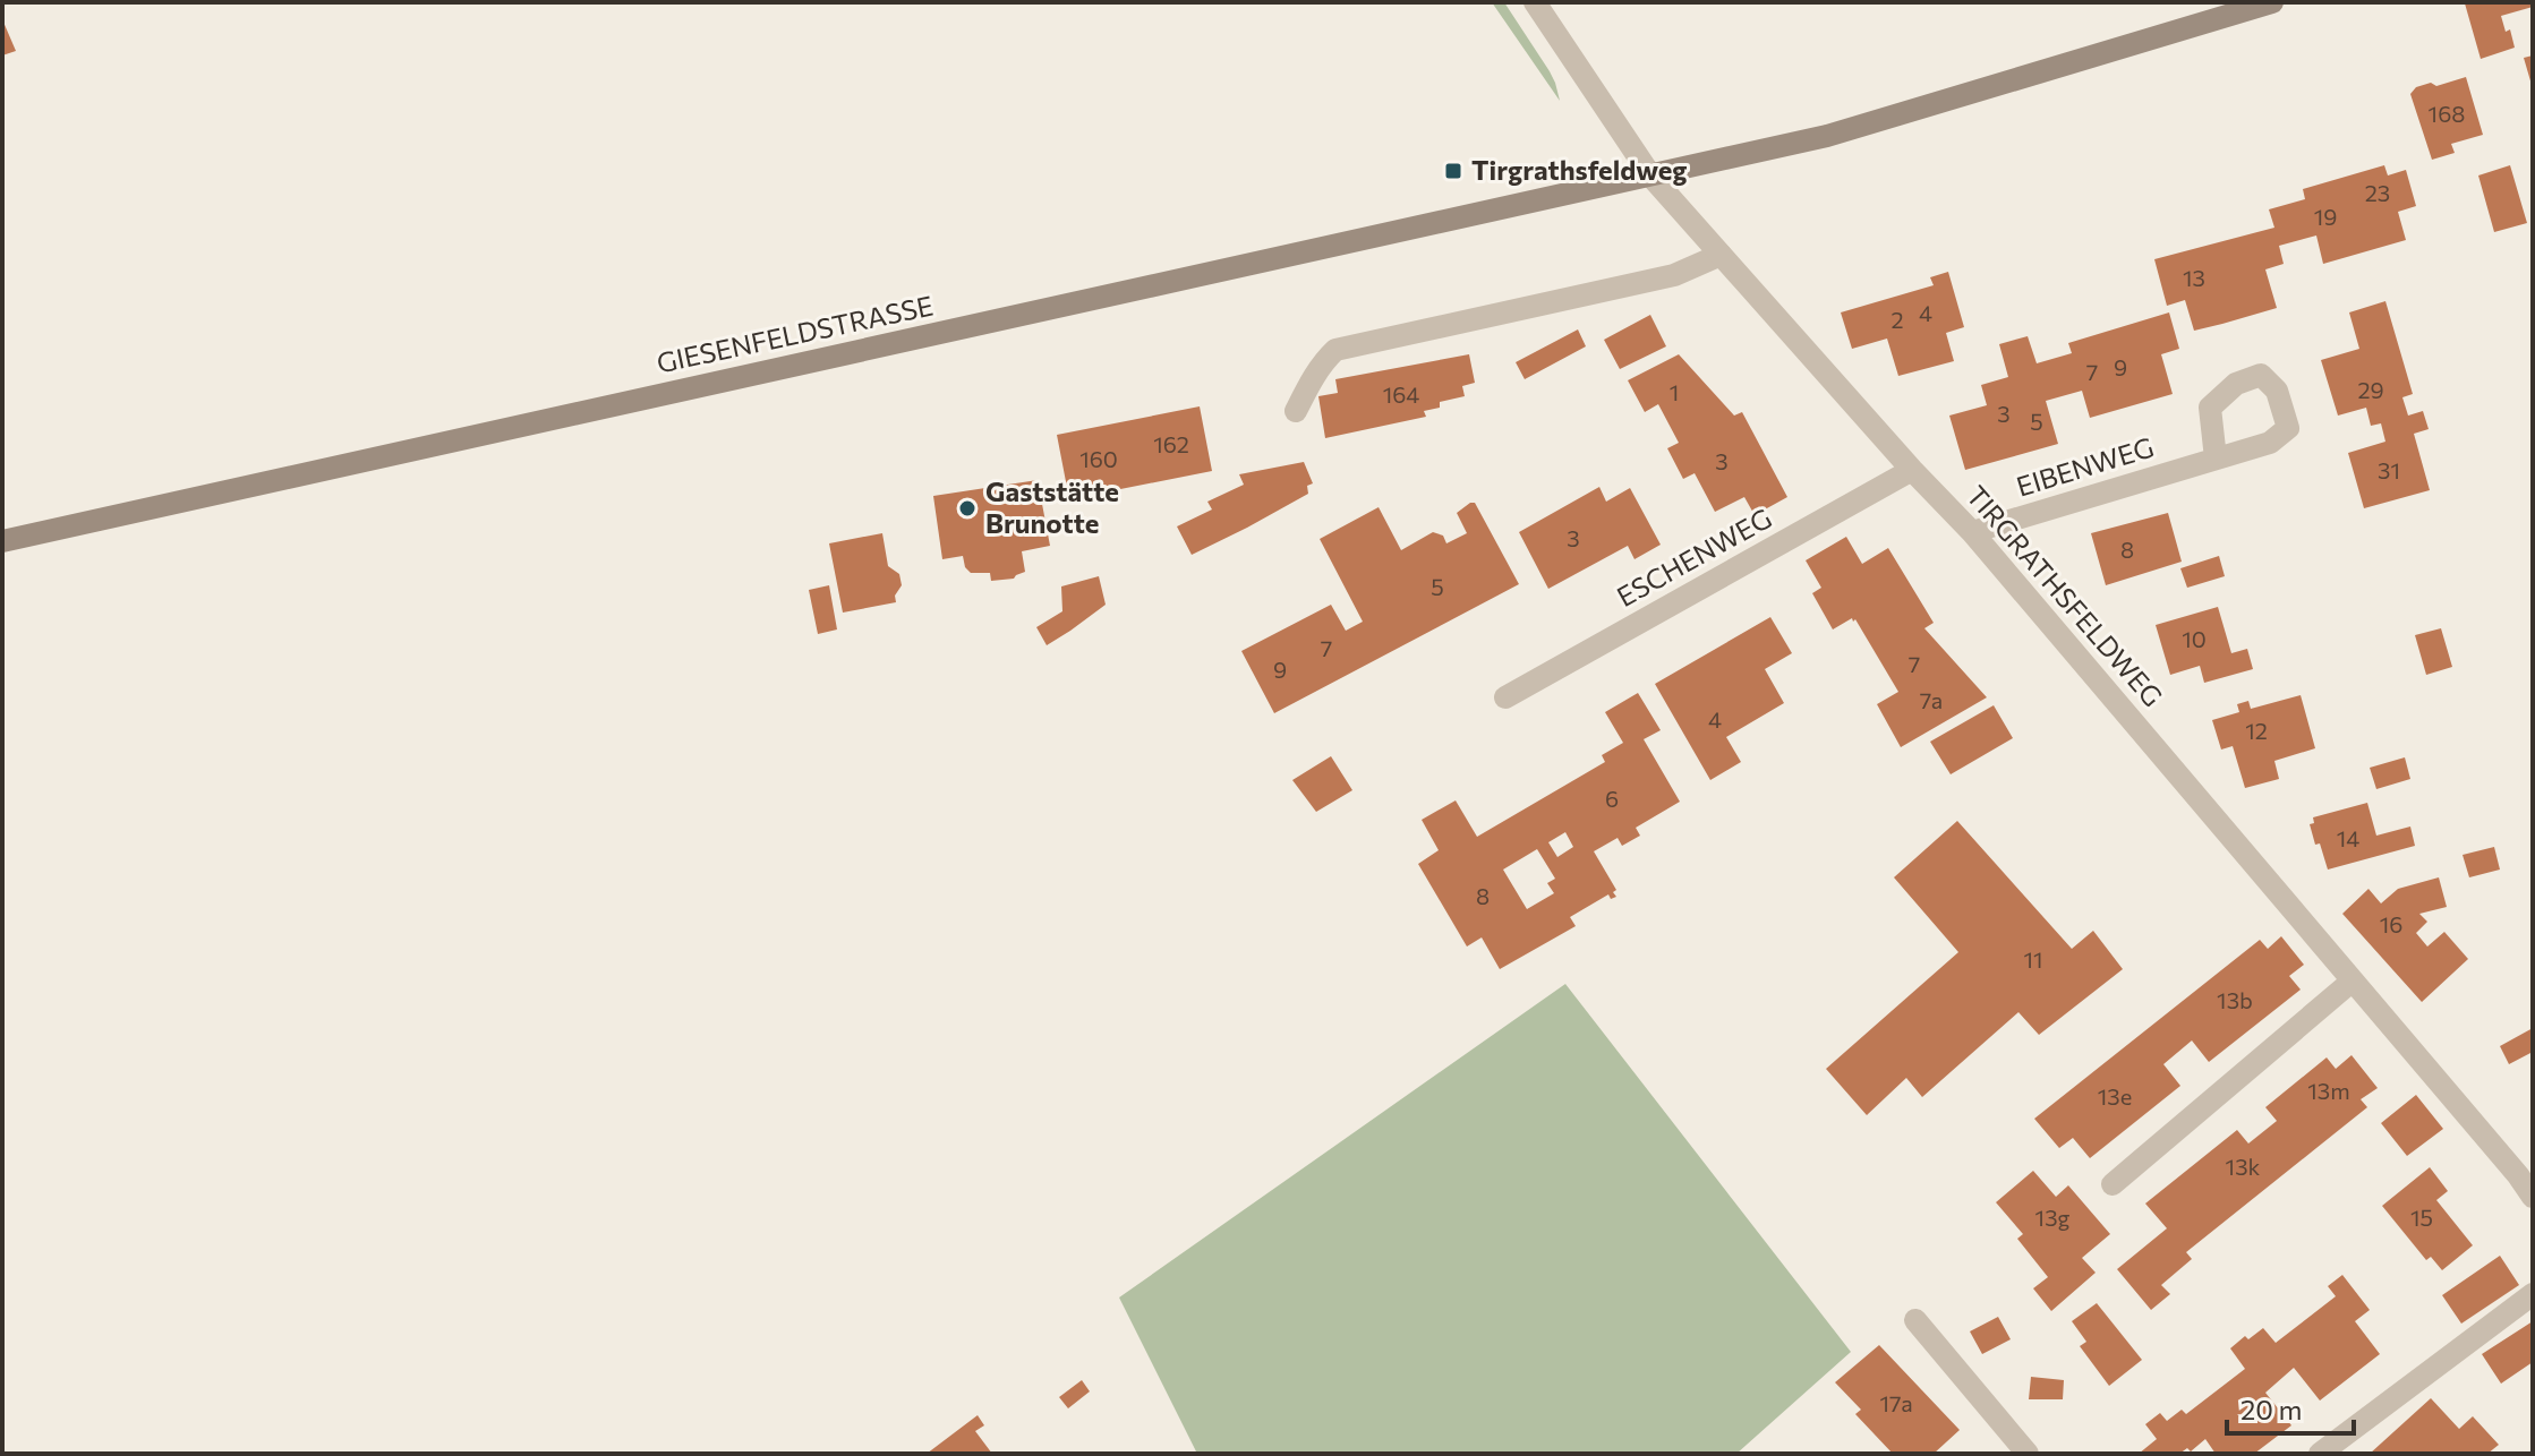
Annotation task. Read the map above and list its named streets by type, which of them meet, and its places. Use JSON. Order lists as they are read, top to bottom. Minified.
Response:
{"streets":{"main road":["GIESENFELDSTRASSE"],"street":["EIBENWEG","ESCHENWEG","TIRGRATHSFELDWEG"]},"crossings":[["GIESENFELDSTRASSE","TIRGRATHSFELDWEG"],["EIBENWEG","TIRGRATHSFELDWEG"],["ESCHENWEG","TIRGRATHSFELDWEG"]],"places":{"transit":["Tirgrathsfeldweg"],"other":["Gaststätte Brunotte"]},"house_numbers":["168","23","19","13","4","2","9","7","29","1","164","3","5","162","160","3","31","3","8","5","10","7","7","9","7a","4","12","6","14","8","16","11","13b","13m","13e","13k","13g","15","17a"],"scale_bar":"20 m"}
